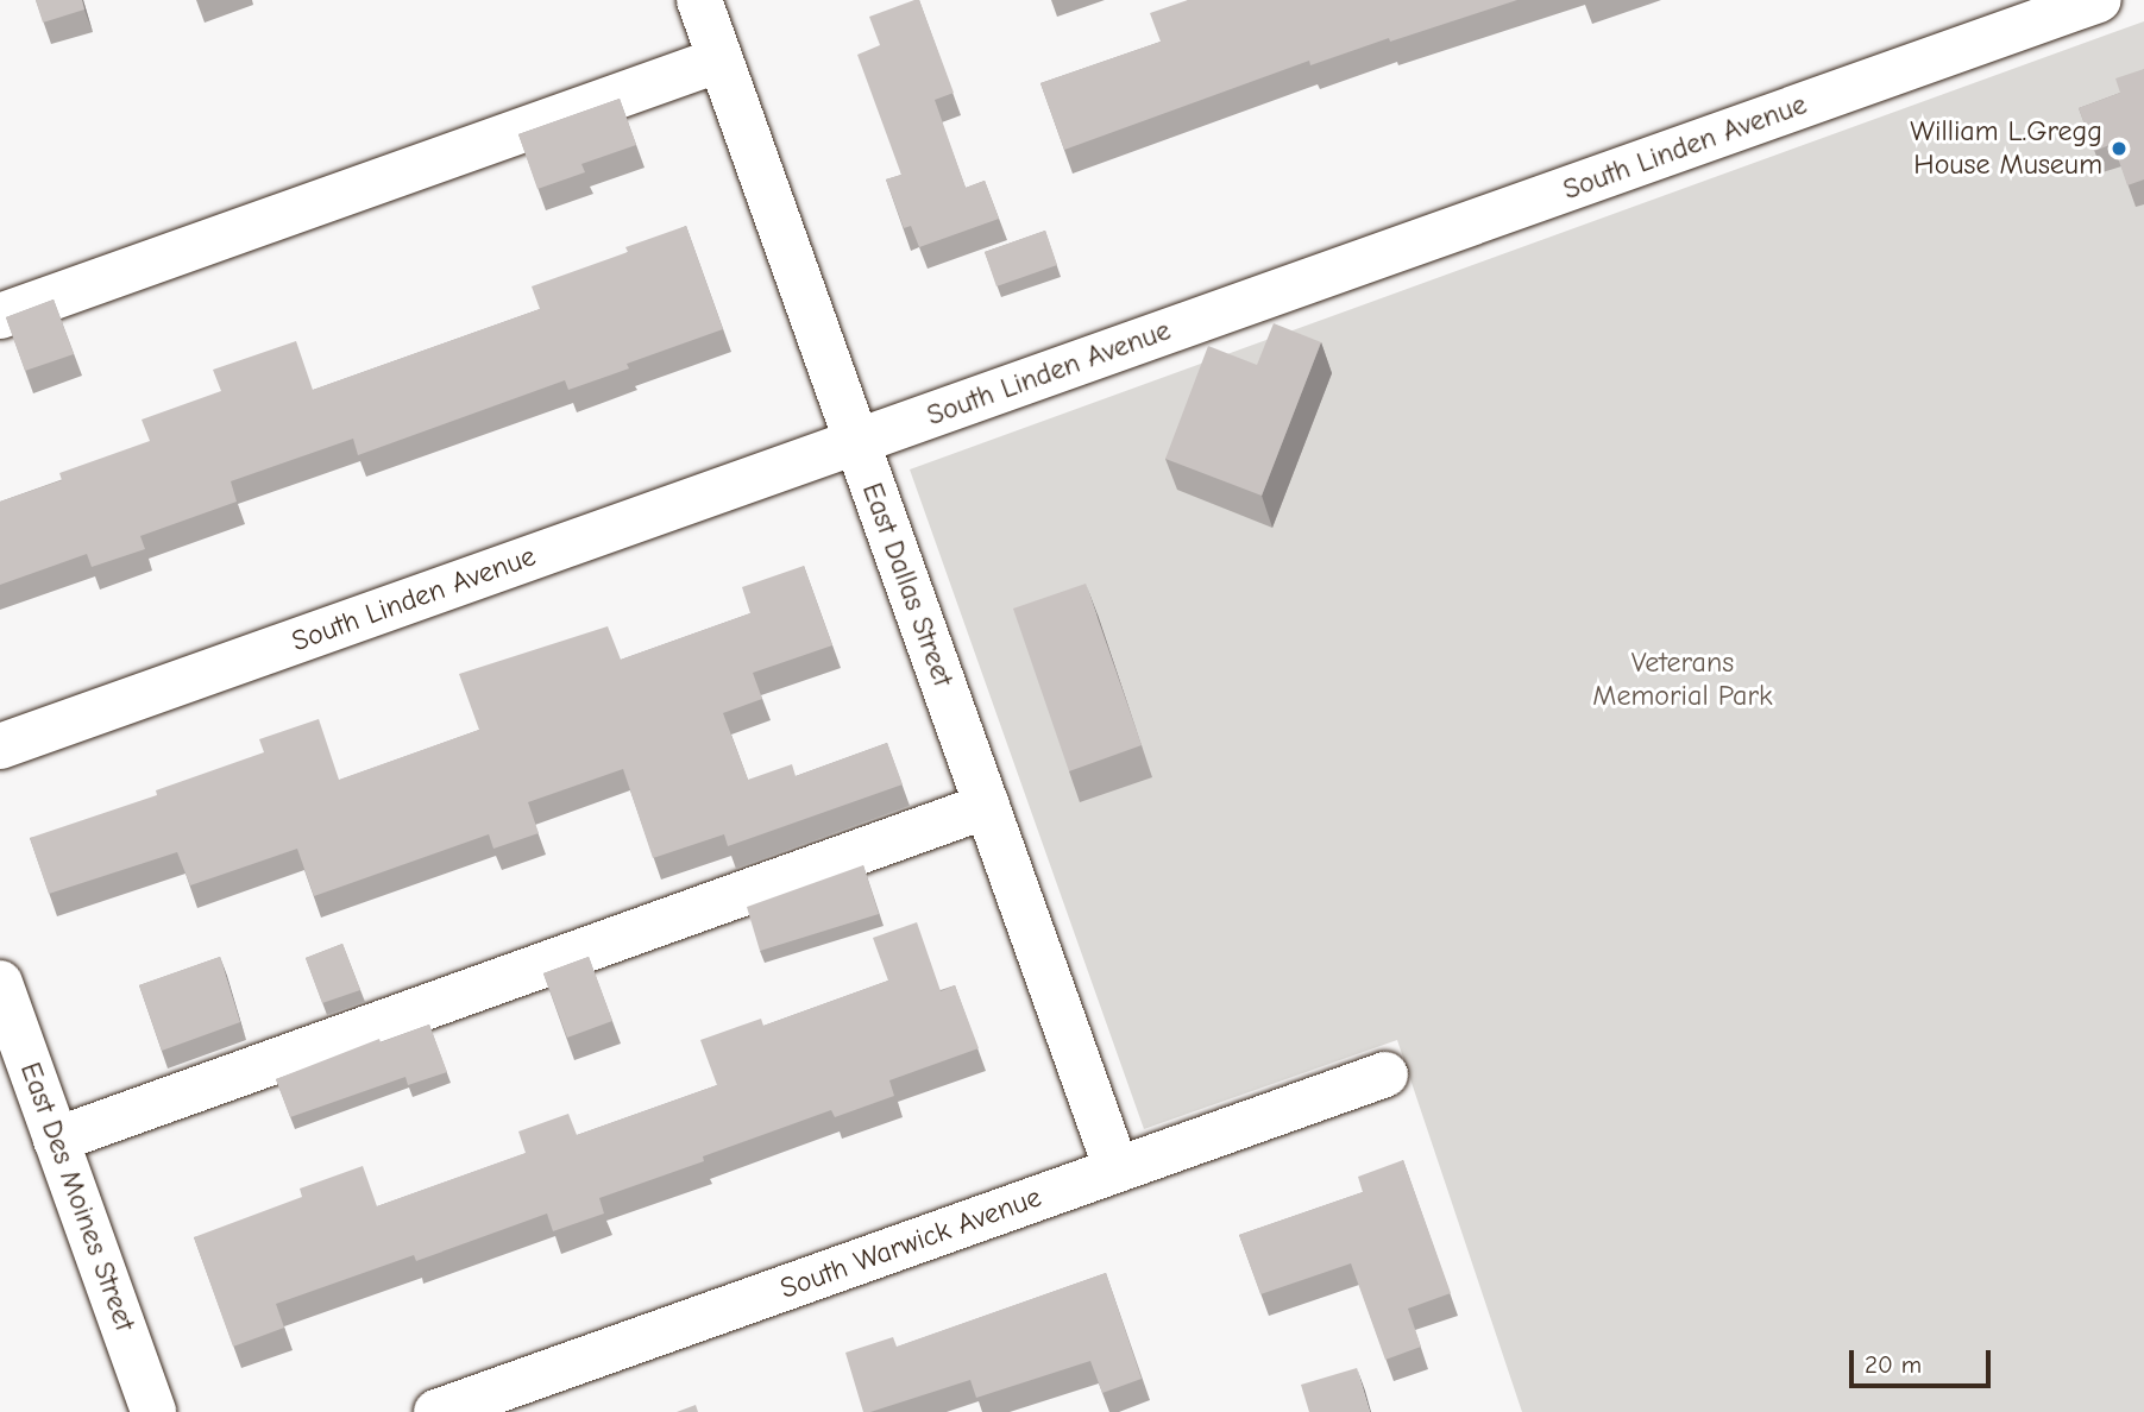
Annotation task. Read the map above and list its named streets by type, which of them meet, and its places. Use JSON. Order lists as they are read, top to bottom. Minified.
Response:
{"streets":{"street":["South Linden Avenue","East Dallas Street","East Des Moines Street","South Warwick Avenue"]},"crossings":[["South Linden Avenue","East Dallas Street"],["East Dallas Street","South Warwick Avenue"]],"parks":["Veterans Memorial Park"],"places":["William L.Gregg House Museum"],"scale_bar":"20 m"}
